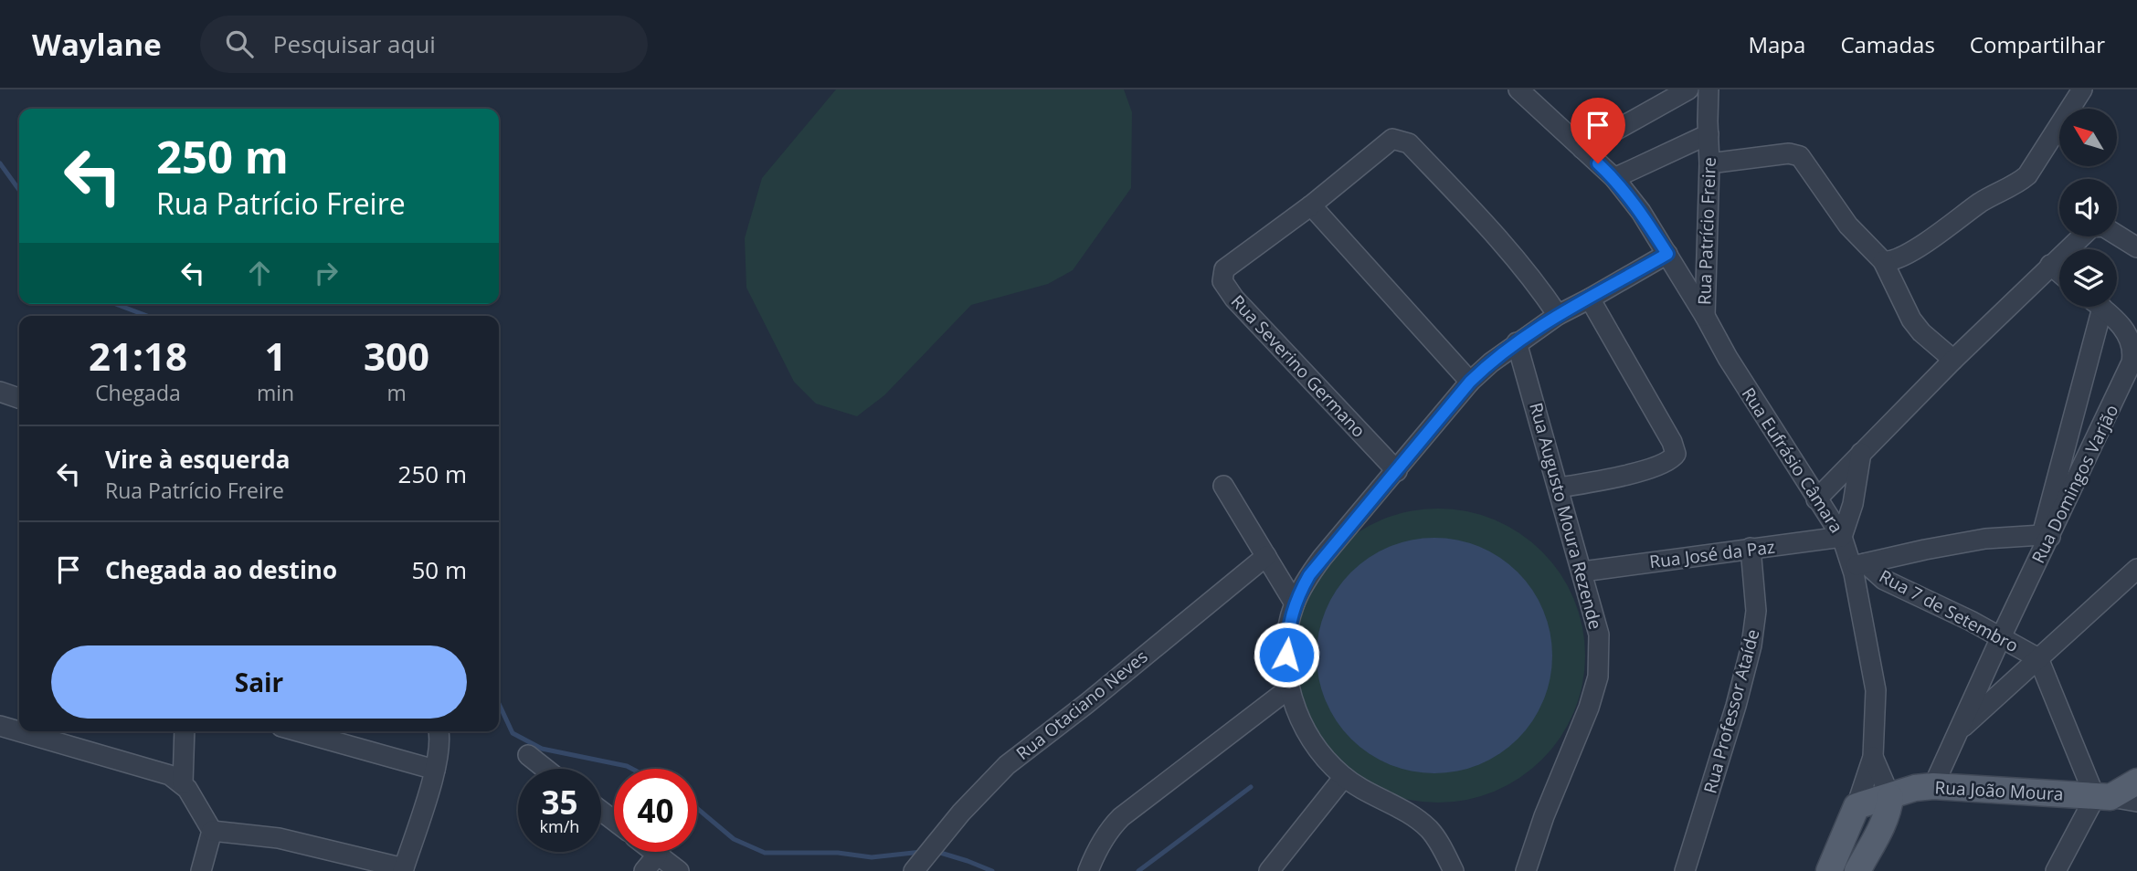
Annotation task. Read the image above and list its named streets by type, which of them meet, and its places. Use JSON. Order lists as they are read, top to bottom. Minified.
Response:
{"streets":{"main road":["Rua Eufrásio Câmara","Rua João Moura"],"street":["Rua Patrício Freire","Rua Severino Germano","Rua Domingos Varjão","Rua Augusto Moura Rezende","Rua José da Paz","Rua 7 de Setembro","Rua Otaciano Neves","Rua Professor Ataíde"]},"crossings":[["Rua Patrício Freire","Rua Eufrásio Câmara"],["Rua Eufrásio Câmara","Rua José da Paz"],["Rua Eufrásio Câmara","Rua 7 de Setembro"],["Rua Eufrásio Câmara","Rua João Moura"],["Rua Domingos Varjão","Rua 7 de Setembro"],["Rua Domingos Varjão","Rua João Moura"],["Rua Augusto Moura Rezende","Rua José da Paz"],["Rua José da Paz","Rua Professor Ataíde"],["Rua 7 de Setembro","Rua João Moura"]],"north":"top left","page":{"header":"Waylane","search":"Pesquisar aqui","nav":["Mapa","Camadas","Compartilhar"],"turn":["250 m","Rua Patrício Freire"],"eta":["21:18","Chegada","1","min","300","m"],"list":[{"name":"Vire à esquerda","note":"Rua Patrício Freire","value":"250 m"},{"name":"Chegada ao destino","value":"50 m"}],"buttons":"Sair","speed":"35 km/h","limit":"40"}}
